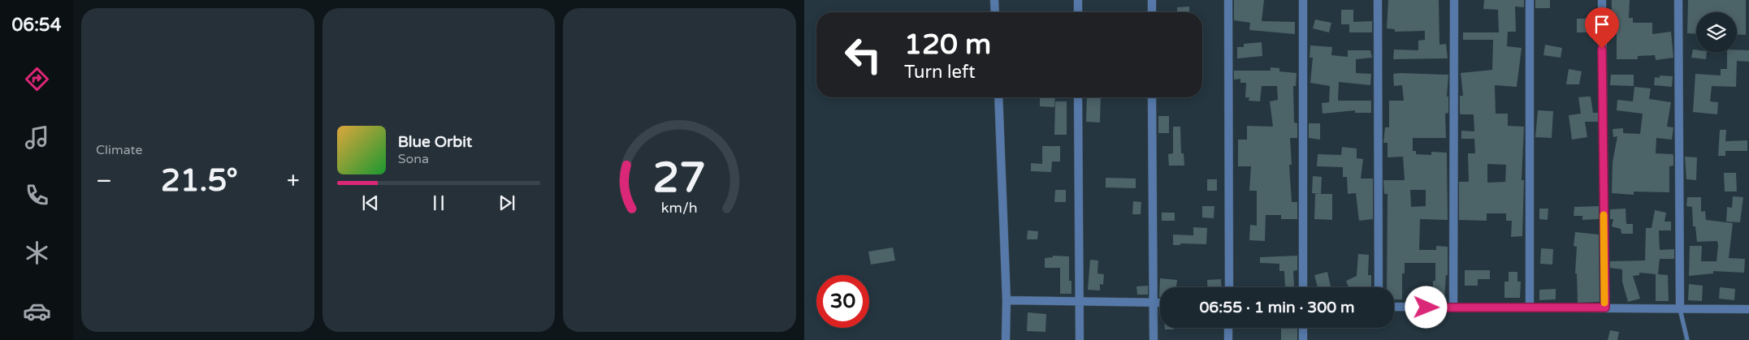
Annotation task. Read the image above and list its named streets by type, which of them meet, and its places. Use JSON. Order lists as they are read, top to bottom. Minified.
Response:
{"page":{"tabs":"06:54","tile":"Climate","turn":["120 m","Turn left"],"song":["Blue Orbit","Sona"],"heat":["−","21.5°","+"],"limit":"30","trip":"06:55 · 1 min · 300 m","gauge":["27","km/h"]}}
